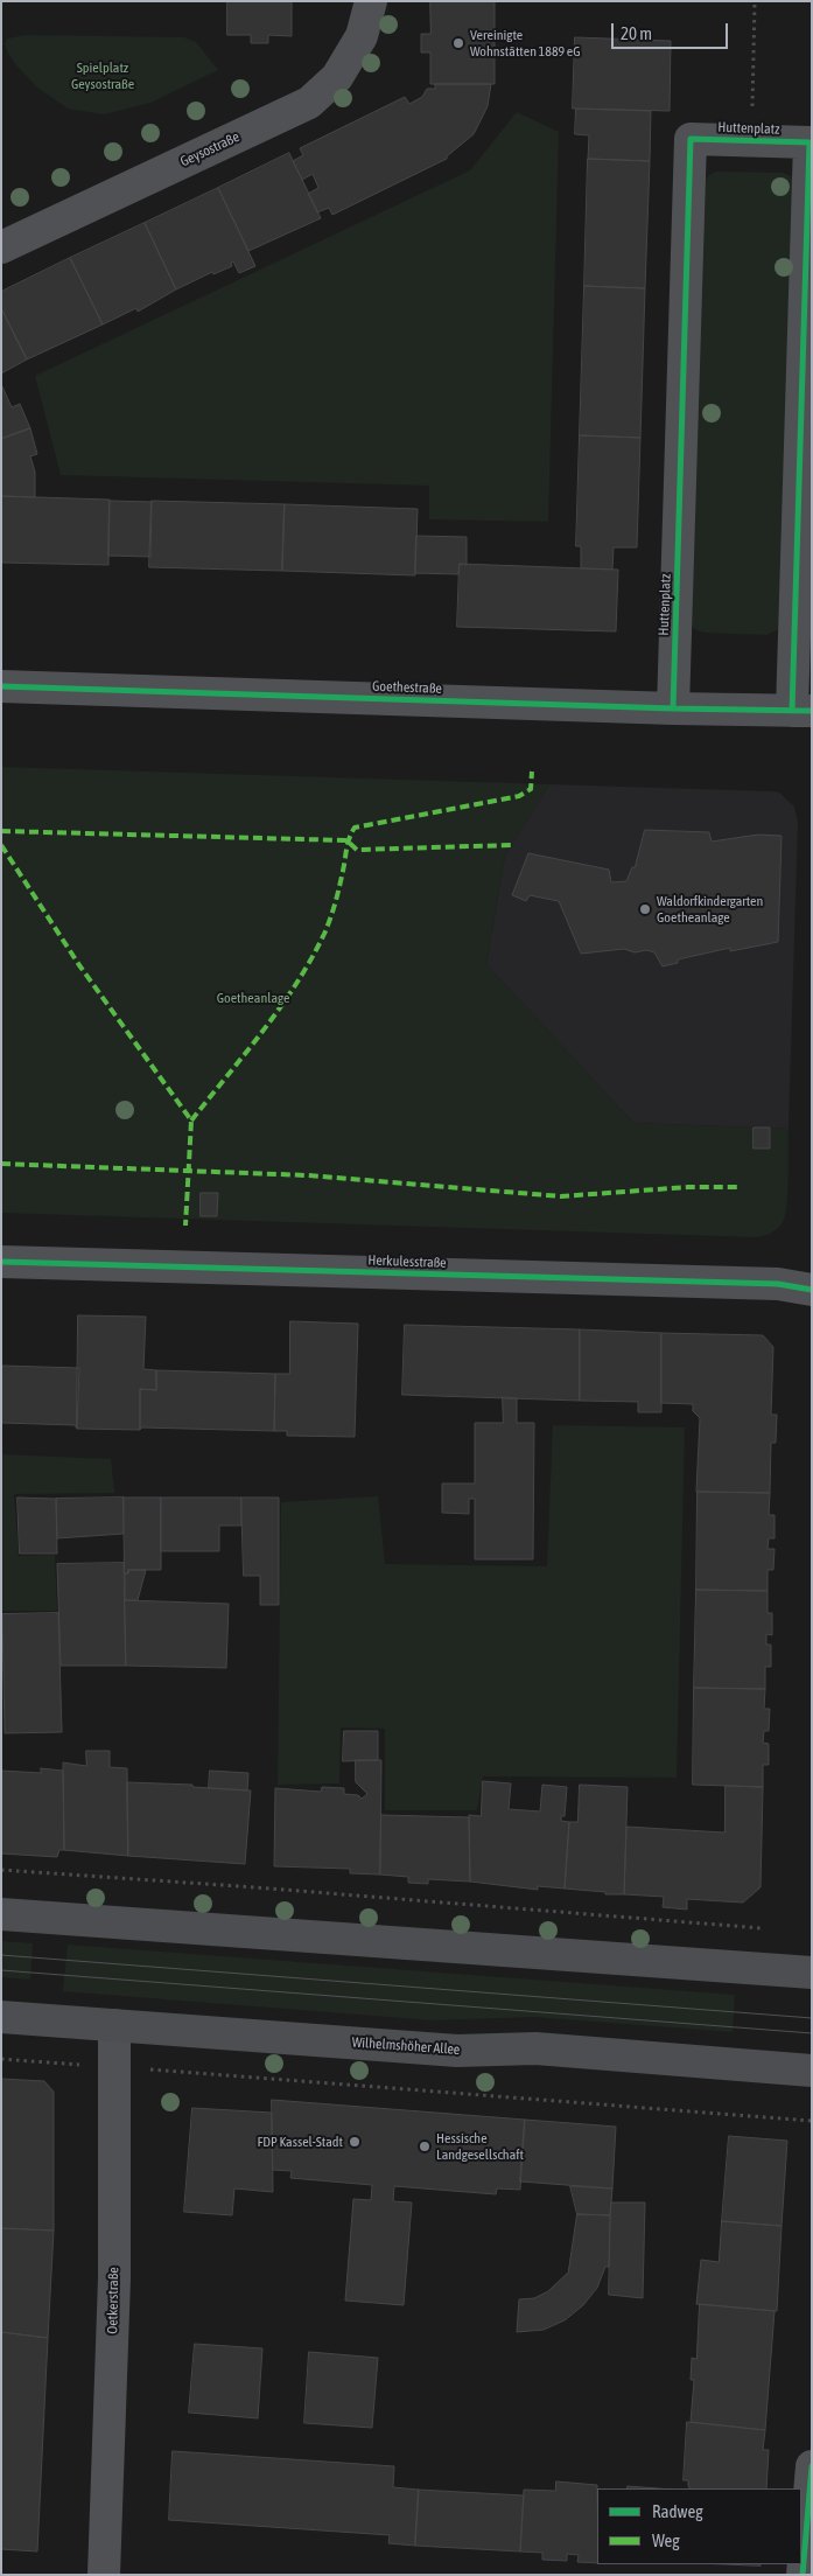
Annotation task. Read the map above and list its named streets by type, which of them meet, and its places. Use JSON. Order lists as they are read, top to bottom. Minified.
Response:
{"streets":{"main road":["Wilhelmshöher Allee"],"street":["Huttenplatz","Geysostraße","Goethestraße","Herkulesstraße","Oetkerstraße"]},"crossings":[["Huttenplatz","Goethestraße"],["Wilhelmshöher Allee","Oetkerstraße"]],"parks":["Spielplatz Geysostraße","Goetheanlage"],"places":["Vereinigte Wohnstätten 1889 eG","Waldorfkindergarten Goetheanlage","FDP Kassel-Stadt","Hessische Landgesellschaft"],"legend":["Radweg","Weg"],"scale_bar":"20 m"}
